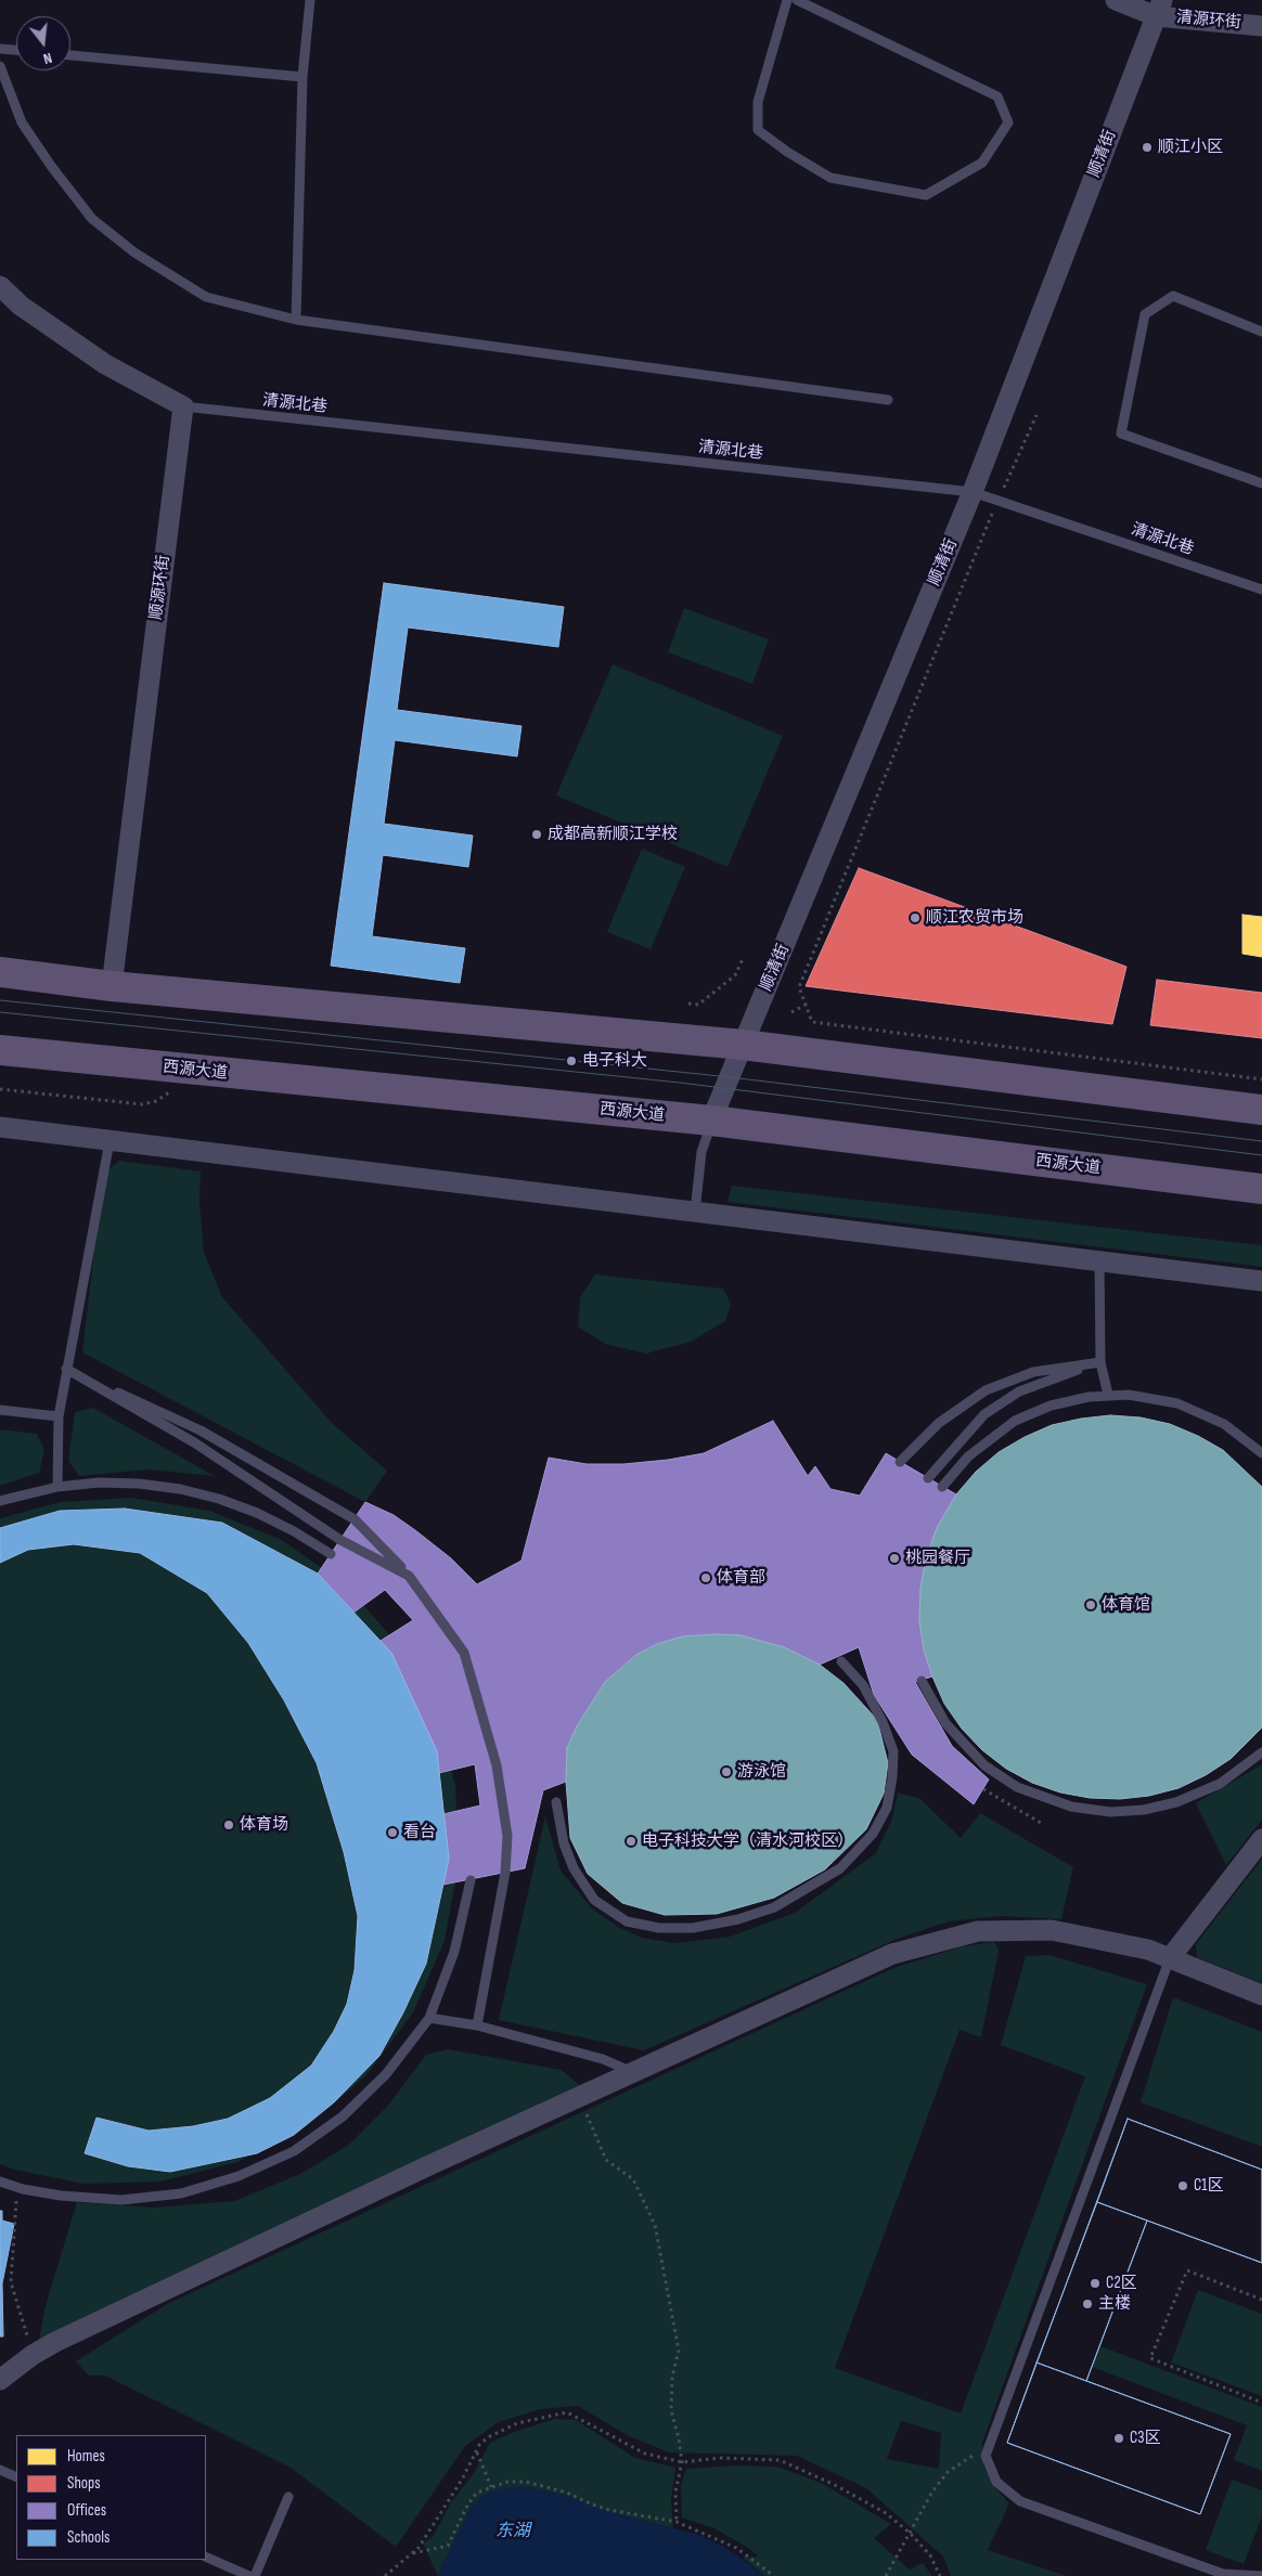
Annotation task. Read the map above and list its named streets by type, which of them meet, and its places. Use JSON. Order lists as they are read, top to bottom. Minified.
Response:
{"streets":{"main road":["西源大道"],"street":["清源环街","顺清街","顺源环街"],"lane":["清源北巷"]},"crossings":[["清源环街","顺清街"],["顺清街","清源北巷"],["顺清街","西源大道"],["清源北巷","顺源环街"]],"water":["东湖"],"places":["顺江小区","成都高新顺江学校","顺江农贸市场","电子科大","桃园餐厅","体育部","体育馆","游泳馆","体育场","看台","电子科技大学（清水河校区）","C1区","C2区","主楼","C3区"],"legend":["Homes","Shops","Offices","Schools"],"north":"bottom"}
